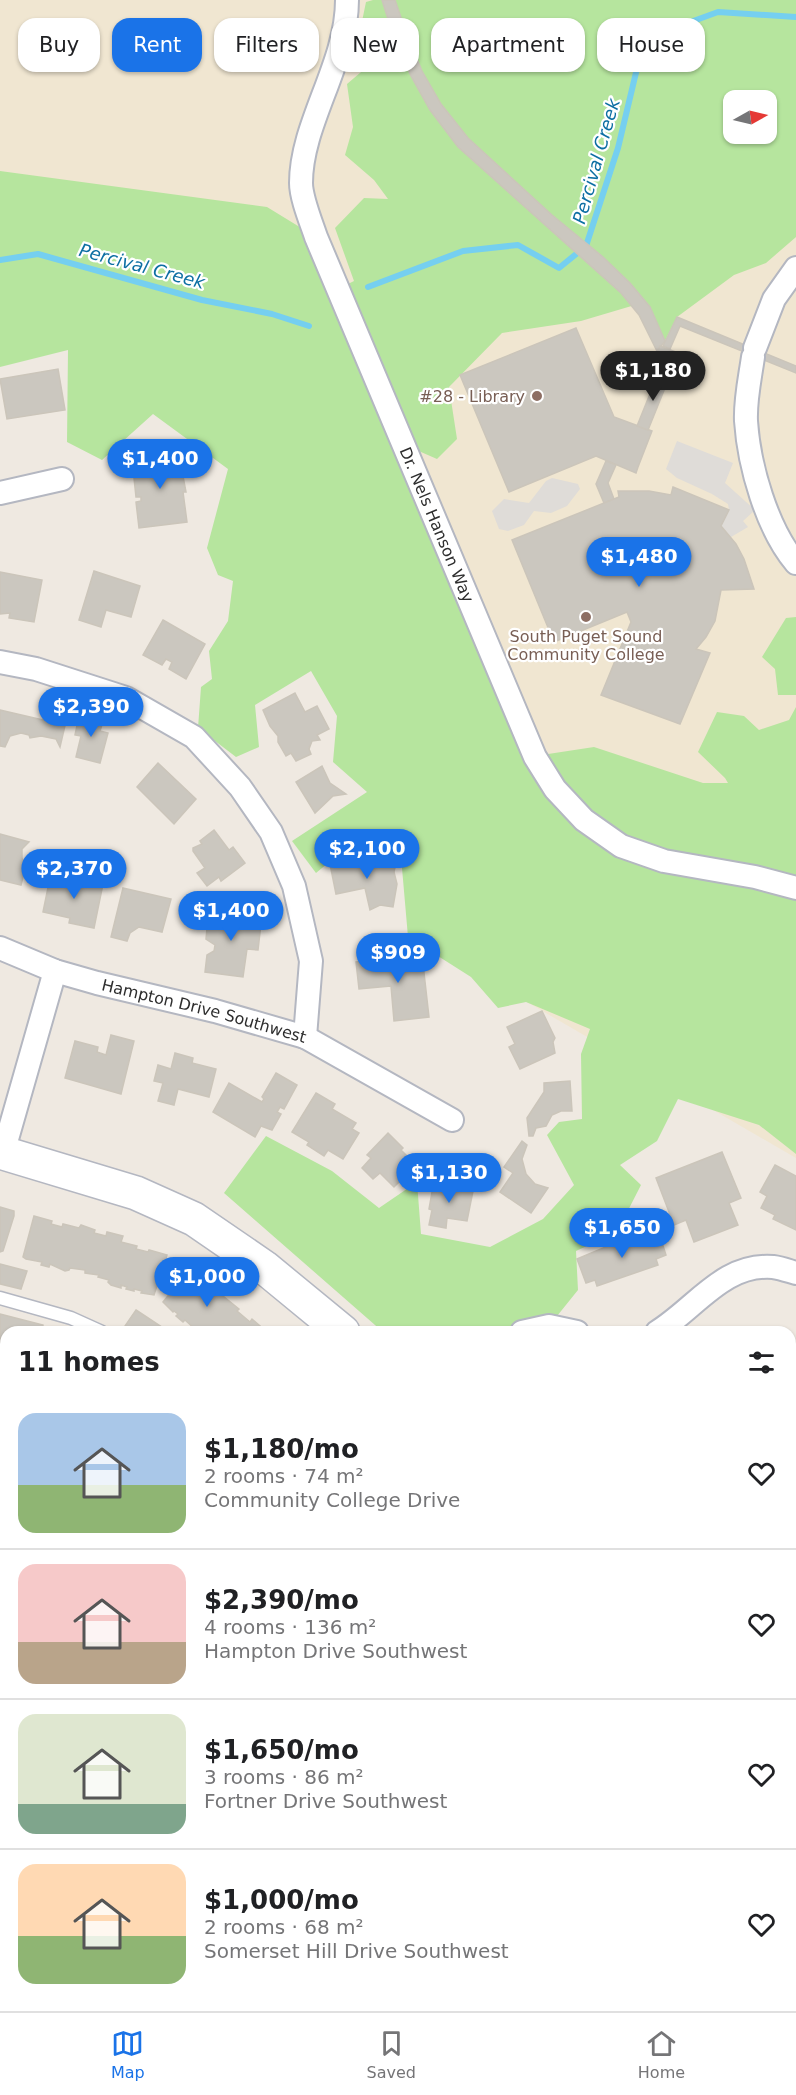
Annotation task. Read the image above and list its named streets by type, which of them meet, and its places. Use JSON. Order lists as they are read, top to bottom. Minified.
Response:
{"streets":{"street":["Dr. Nels Hanson Way","Hampton Drive Southwest"]},"water":["Percival Creek"],"places":["#28 - Library","South Puget Sound Community College"],"north":"right","page":{"chip":["Buy","Rent","Filters","New","Apartment","House"],"price":["$1,180","$1,400","$1,480","$2,390","$2,100","$2,370","$1,400","$909","$1,130","$1,650","$1,000"],"heading":"11 homes","list":[{"name":"$1,180/mo","note":"2 rooms · 74 m² · Community College Drive"},{"name":"$2,390/mo","note":"4 rooms · 136 m² · Hampton Drive Southwest"},{"name":"$1,650/mo","note":"3 rooms · 86 m² · Fortner Drive Southwest"},{"name":"$1,000/mo","note":"2 rooms · 68 m² · Somerset Hill Drive Southwest"}],"tabs":["Map","Saved","Home"]}}
